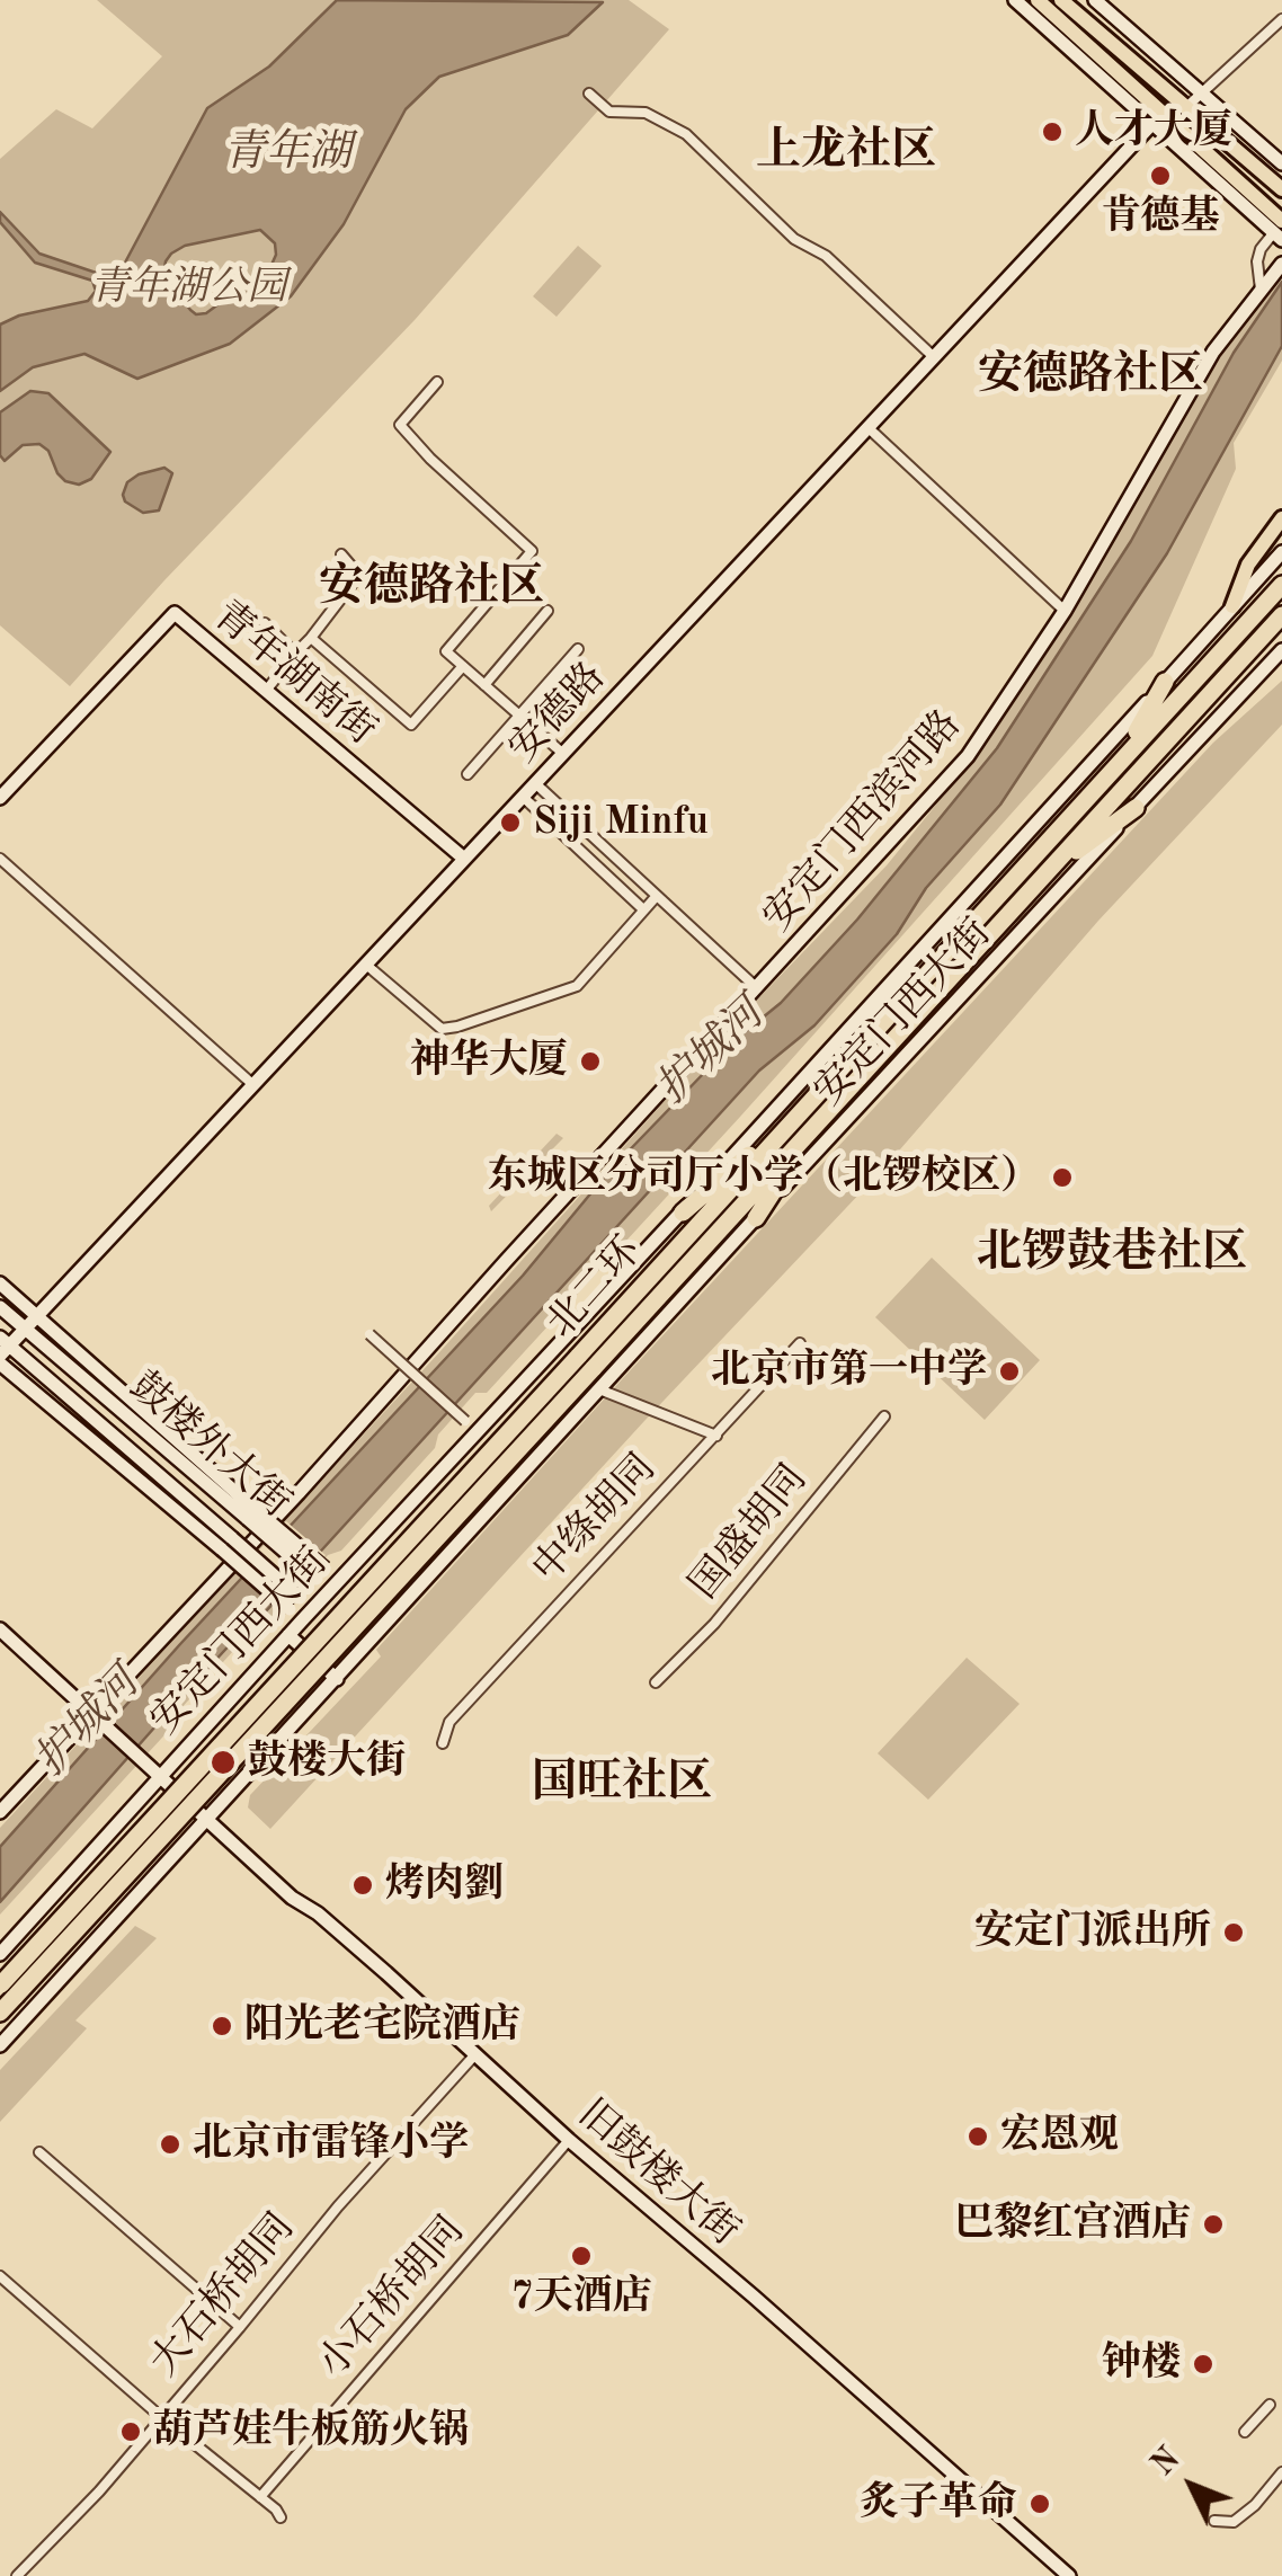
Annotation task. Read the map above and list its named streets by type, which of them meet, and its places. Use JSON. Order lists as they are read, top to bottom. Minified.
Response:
{"streets":{"highway":["北二环"],"street":["青年湖南街","安德路","安定门西滨河路","安定门西大街","鼓楼外大街","中绦胡同","国盛胡同","旧鼓楼大街","大石桥胡同","小石桥胡同"]},"crossings":[["青年湖南街","安德路"],["安德路","鼓楼外大街"],["安定门西滨河路","旧鼓楼大街"],["安定门西大街","鼓楼外大街"],["安定门西大街","旧鼓楼大街"],["旧鼓楼大街","大石桥胡同"],["旧鼓楼大街","小石桥胡同"]],"districts":["上龙社区","安德路社区","安德路社区","北锣鼓巷社区","国旺社区"],"water":["青年湖","护城河"],"parks":["青年湖公园"],"places":["人才大厦","肯德基","Siji Minfu","神华大厦","东城区分司厅小学（北锣校区）","北京市第一中学","鼓楼大街","烤肉劉","安定门派出所","阳光老宅院酒店","宏恩观","北京市雷锋小学","巴黎红宫酒店","7天酒店","钟楼","葫芦娃牛板筋火锅","炙子革命"],"north":"top left"}
